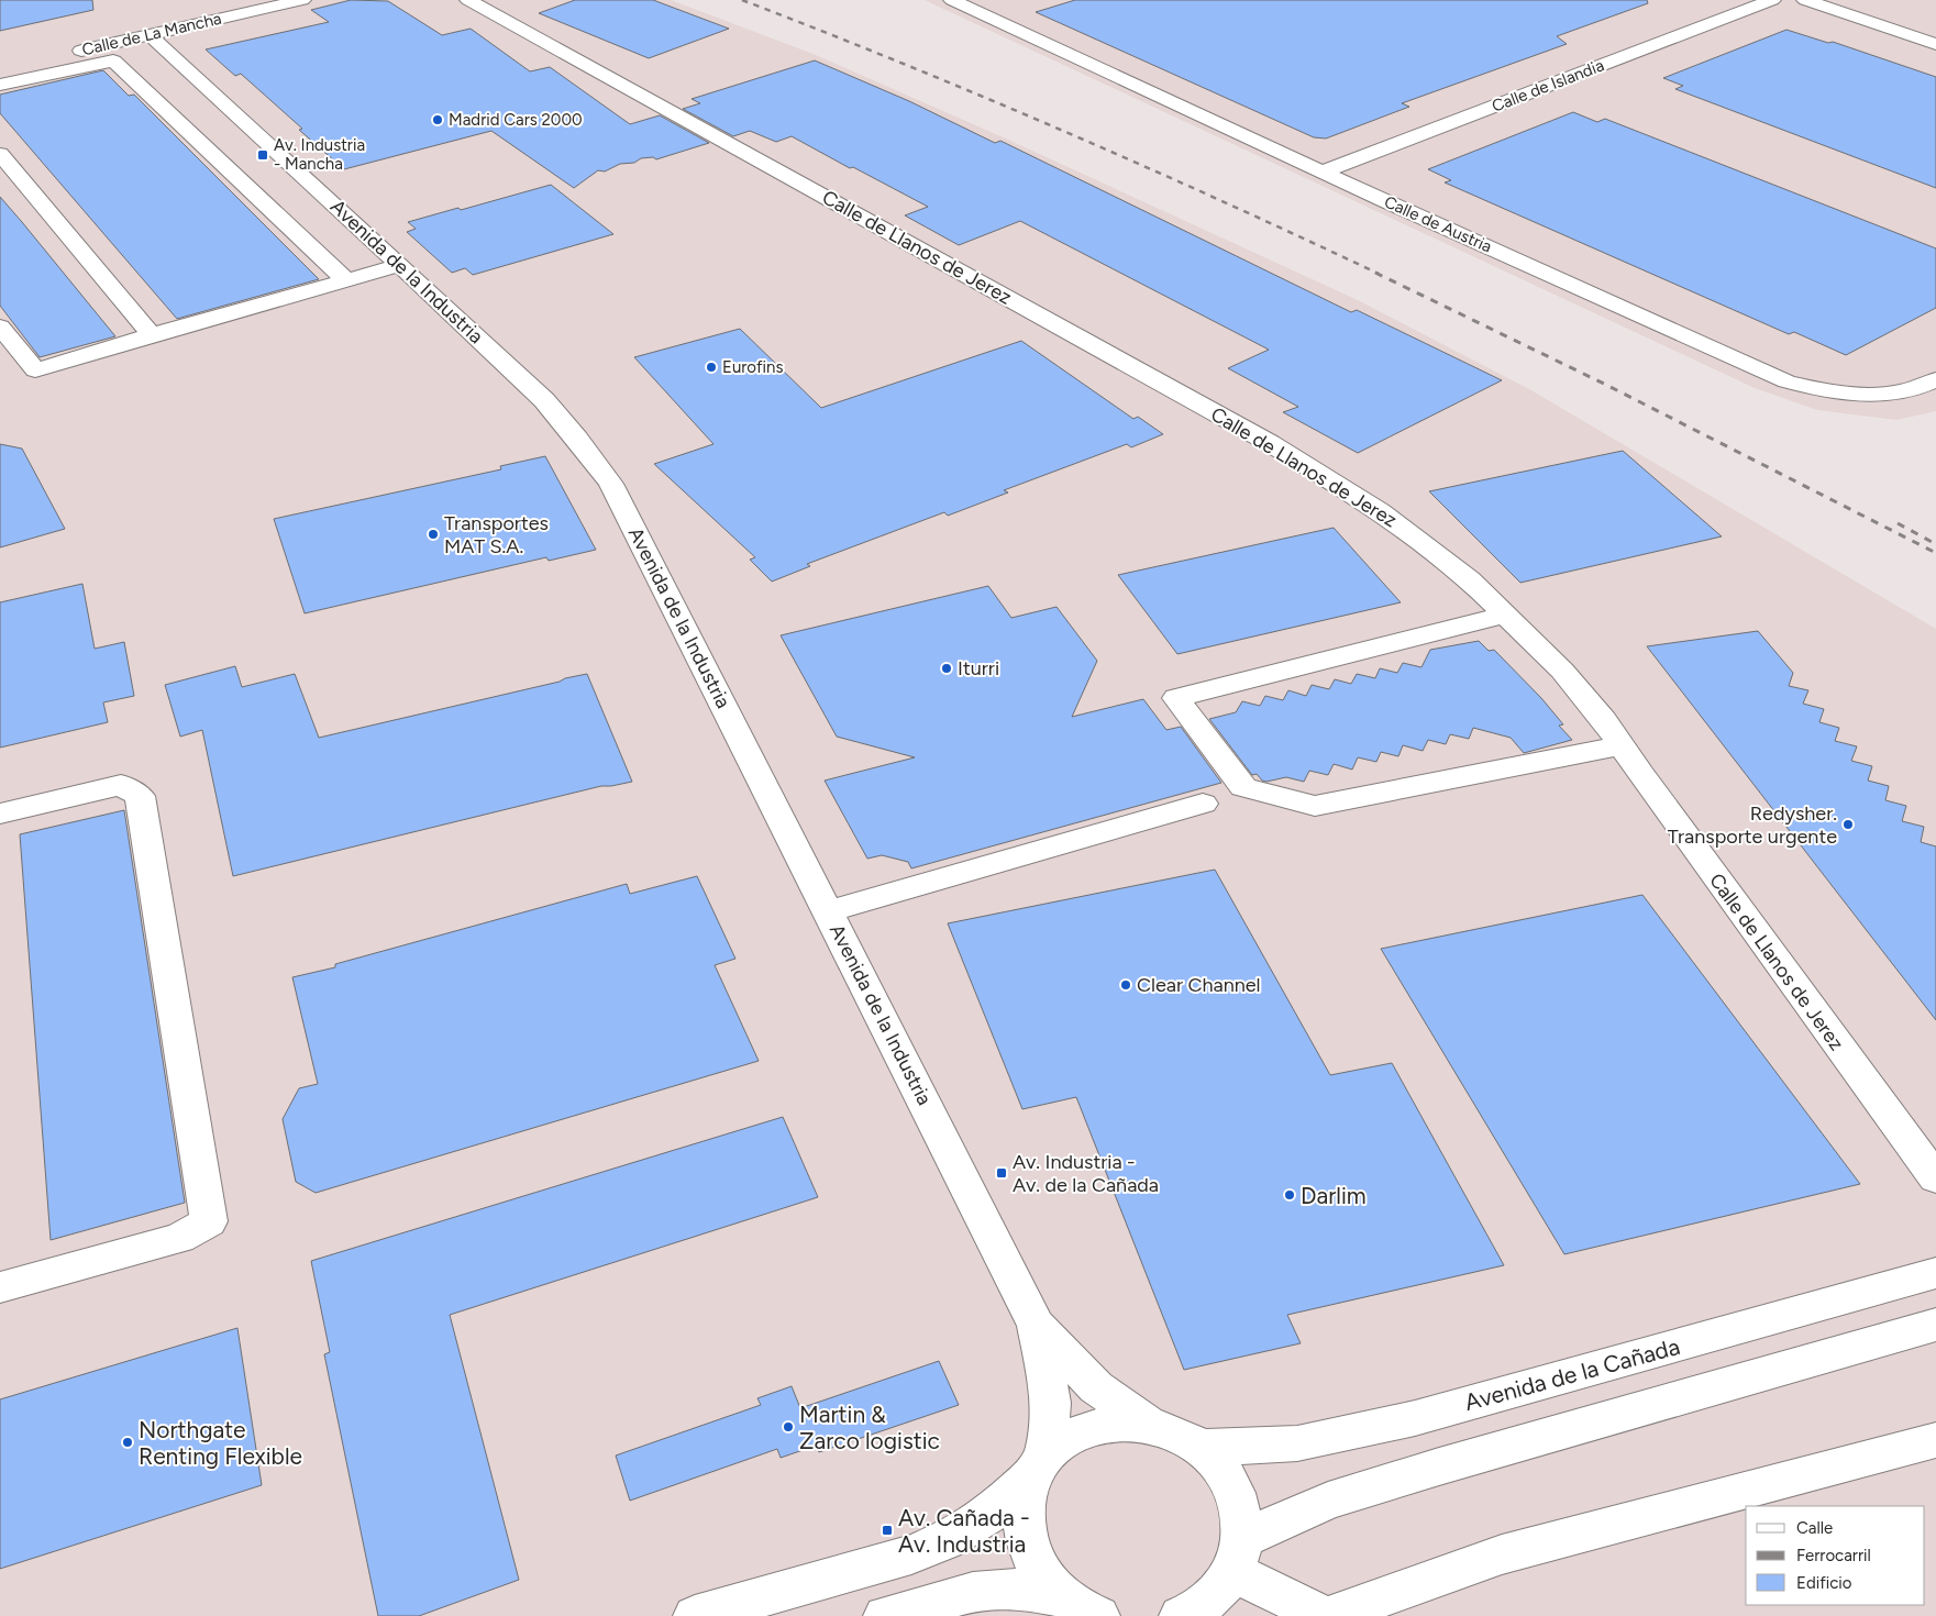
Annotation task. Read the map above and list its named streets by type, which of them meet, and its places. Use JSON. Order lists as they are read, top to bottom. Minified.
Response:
{"streets":{"street":["Calle de La Mancha","Calle de Islandia","Calle de Austria","Calle de Llanos de Jerez","Avenida de la Industria","Avenida de la Cañada"]},"crossings":[["Calle de La Mancha","Avenida de la Industria"],["Calle de Islandia","Calle de Austria"]],"places":{"other":["Madrid Cars 2000","Eurofins","Transportes MAT S.A.","Iturri","Redysher. Transporte urgente","Clear Channel","Darlim","Martin & Zarco logistic","Northgate Renting Flexible"],"transit":["Av. Industria - Mancha","Av. Industria - Av. de la Cañada","Av. Cañada - Av. Industria"]},"legend":["Calle","Ferrocarril","Edificio"]}
